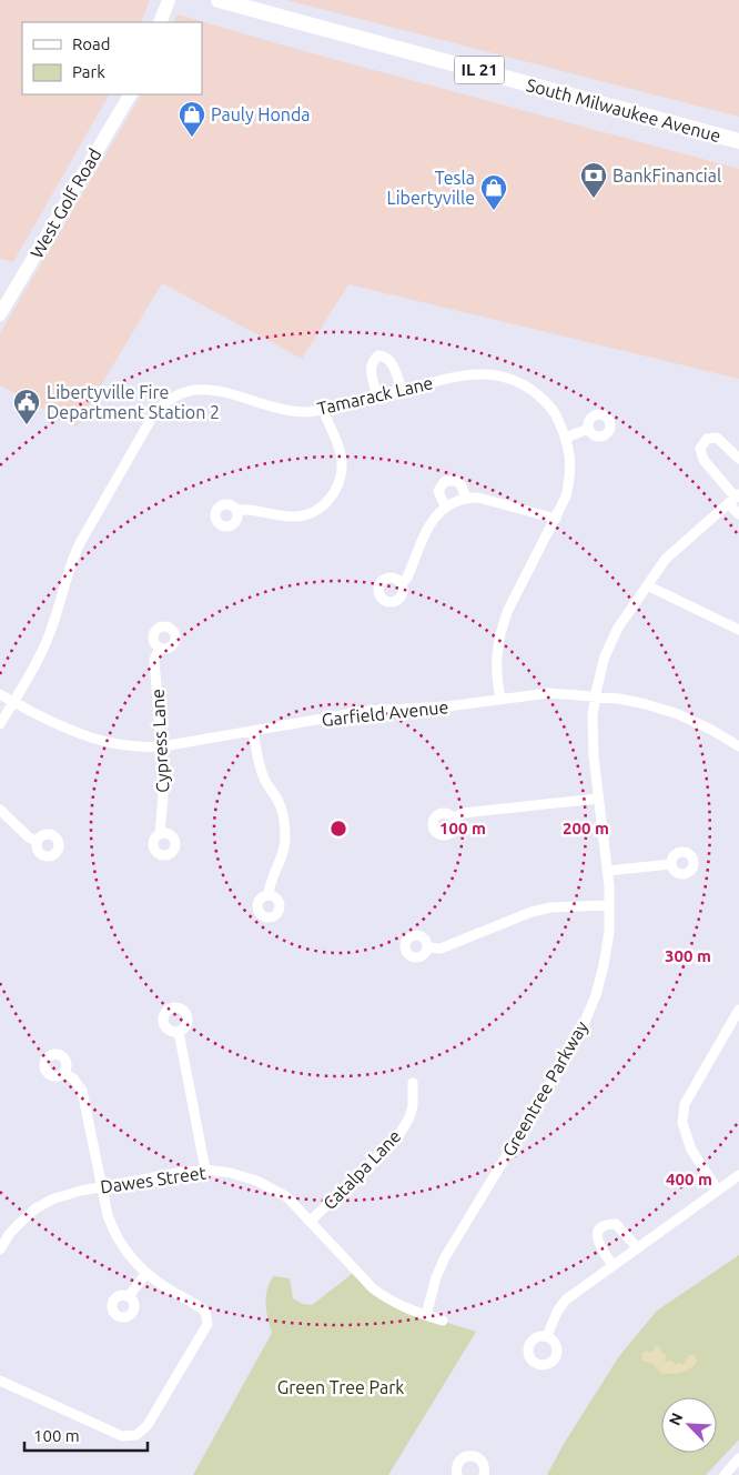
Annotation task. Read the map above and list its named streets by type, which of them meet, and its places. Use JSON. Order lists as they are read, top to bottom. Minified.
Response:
{"streets":{"main road":["IL 21","South Milwaukee Avenue"],"street":["West Golf Road","Tamarack Lane","Garfield Avenue","Cypress Lane","Greentree Parkway","Catalpa Lane","Dawes Street"]},"crossings":[["Tamarack Lane","Garfield Avenue"],["Garfield Avenue","Cypress Lane"],["Garfield Avenue","Greentree Parkway"],["Greentree Parkway","Dawes Street"],["Catalpa Lane","Dawes Street"]],"parks":["Green Tree Park"],"places":{"shop":["Pauly Honda","Tesla Libertyville"],"bank":["BankFinancial"],"public building":["Libertyville Fire Department Station 2"]},"legend":["Road","Park"],"scale_bar":"100 m","north":"top left","rings":["100 m","200 m","300 m","400 m"]}
